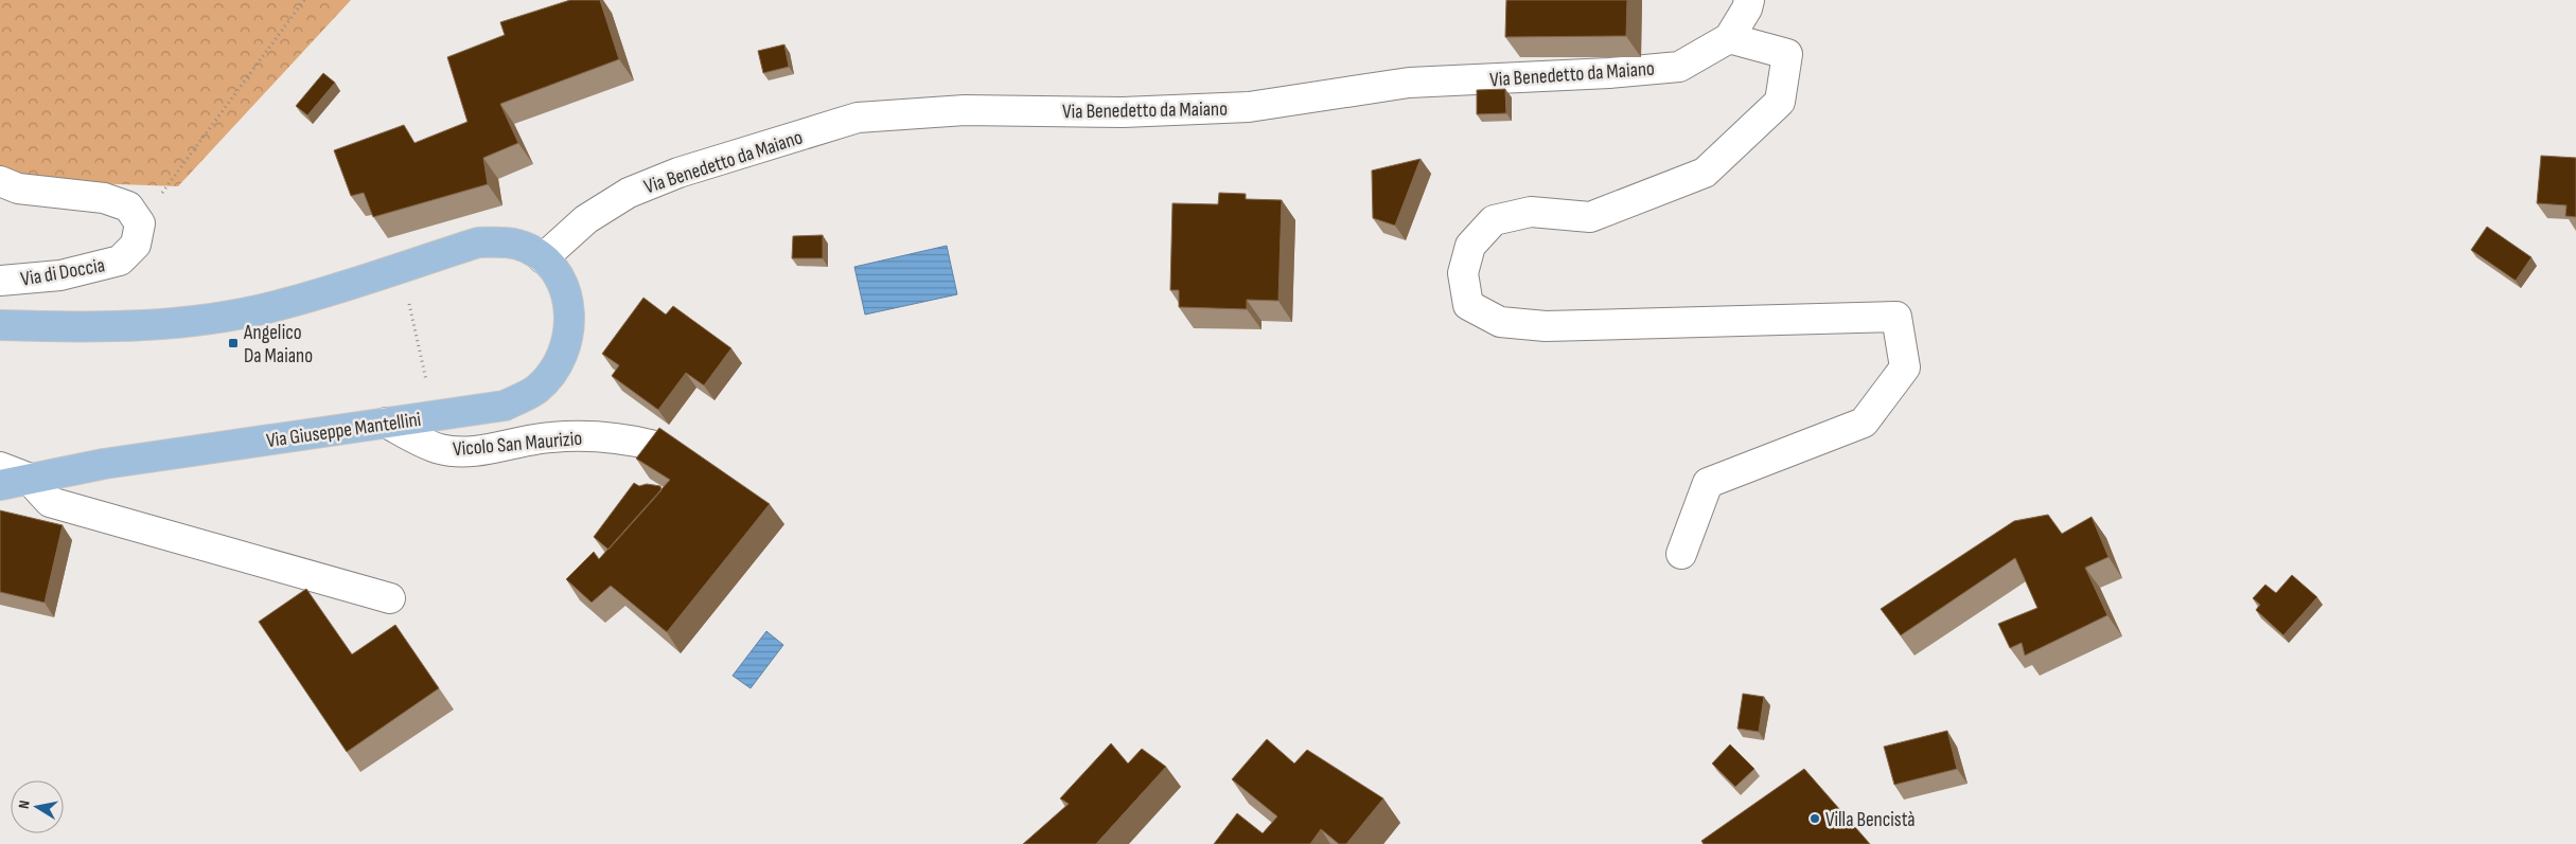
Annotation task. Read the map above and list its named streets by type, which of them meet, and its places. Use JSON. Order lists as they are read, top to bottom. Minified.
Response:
{"streets":{"main road":["Via Giuseppe Mantellini"],"street":["Via Benedetto da Maiano","Via di Doccia","Vicolo San Maurizio"]},"crossings":[["Via Benedetto da Maiano","Via Giuseppe Mantellini"],["Via Giuseppe Mantellini","Vicolo San Maurizio"]],"places":{"transit":["Angelico Da Maiano"],"other":["Villa Bencistà"]},"north":"left"}
